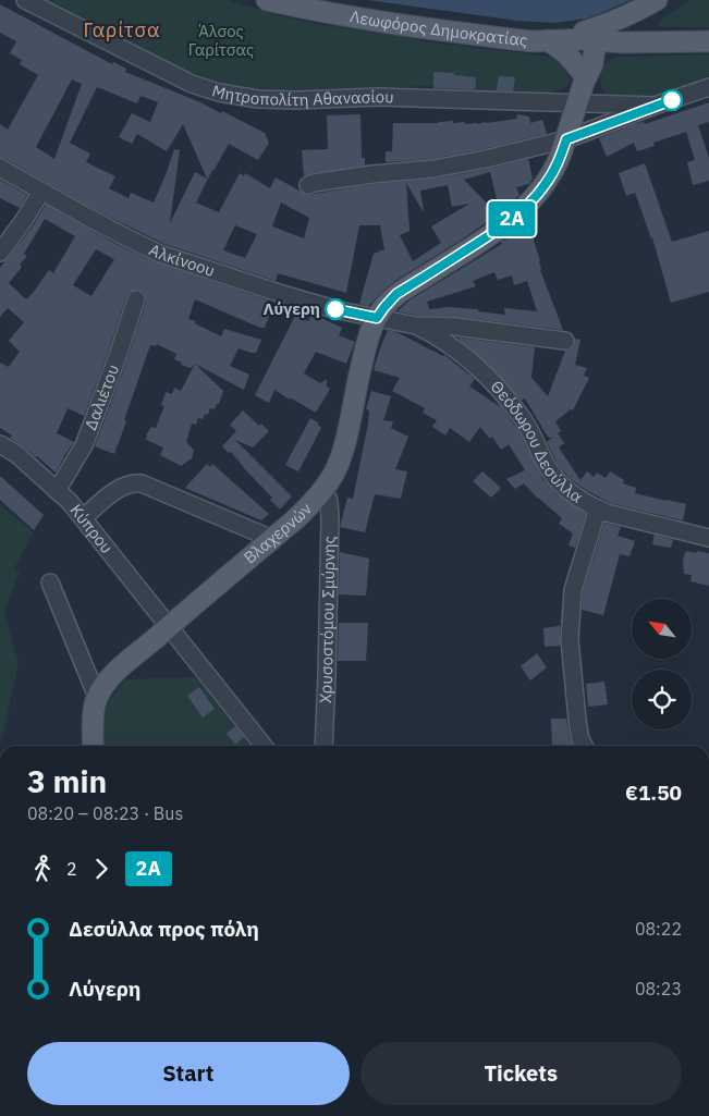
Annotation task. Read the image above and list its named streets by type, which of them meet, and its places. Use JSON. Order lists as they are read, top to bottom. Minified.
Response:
{"streets":{"main road":["Λεωφόρος Δημοκρατίας","Βλαχερνών"],"street":["Μητροπολίτη Αθανασίου","Αλκίνοου","Δαλιέτου","Θεόδωρου Δεσύλλα","Κύπρου","Χρυσοστόμου Σμύρνης"]},"crossings":[["Λεωφόρος Δημοκρατίας","Βλαχερνών"],["Μητροπολίτη Αθανασίου","Βλαχερνών"],["Αλκίνοου","Θεόδωρου Δεσύλλα"],["Αλκίνοου","Βλαχερνών"],["Δαλιέτου","Κύπρου"],["Θεόδωρου Δεσύλλα","Βλαχερνών"],["Κύπρου","Βλαχερνών"],["Βλαχερνών","Χρυσοστόμου Σμύρνης"]],"districts":["Γαρίτσα"],"parks":["Άλσος Γαρίτσας"],"places":["Λύγερη"],"lines":["bus line 2Α"],"north":"top left","page":{"on_map":"2Α","heading":["3 min","08:20 – 08:23 · Bus","€1.50"],"legs":["2","2Α"],"list":[{"name":"Δεσύλλα προς πόλη","value":"08:22"},{"name":"Λύγερη","value":"08:23"}],"buttons":["Start","Tickets"]}}
